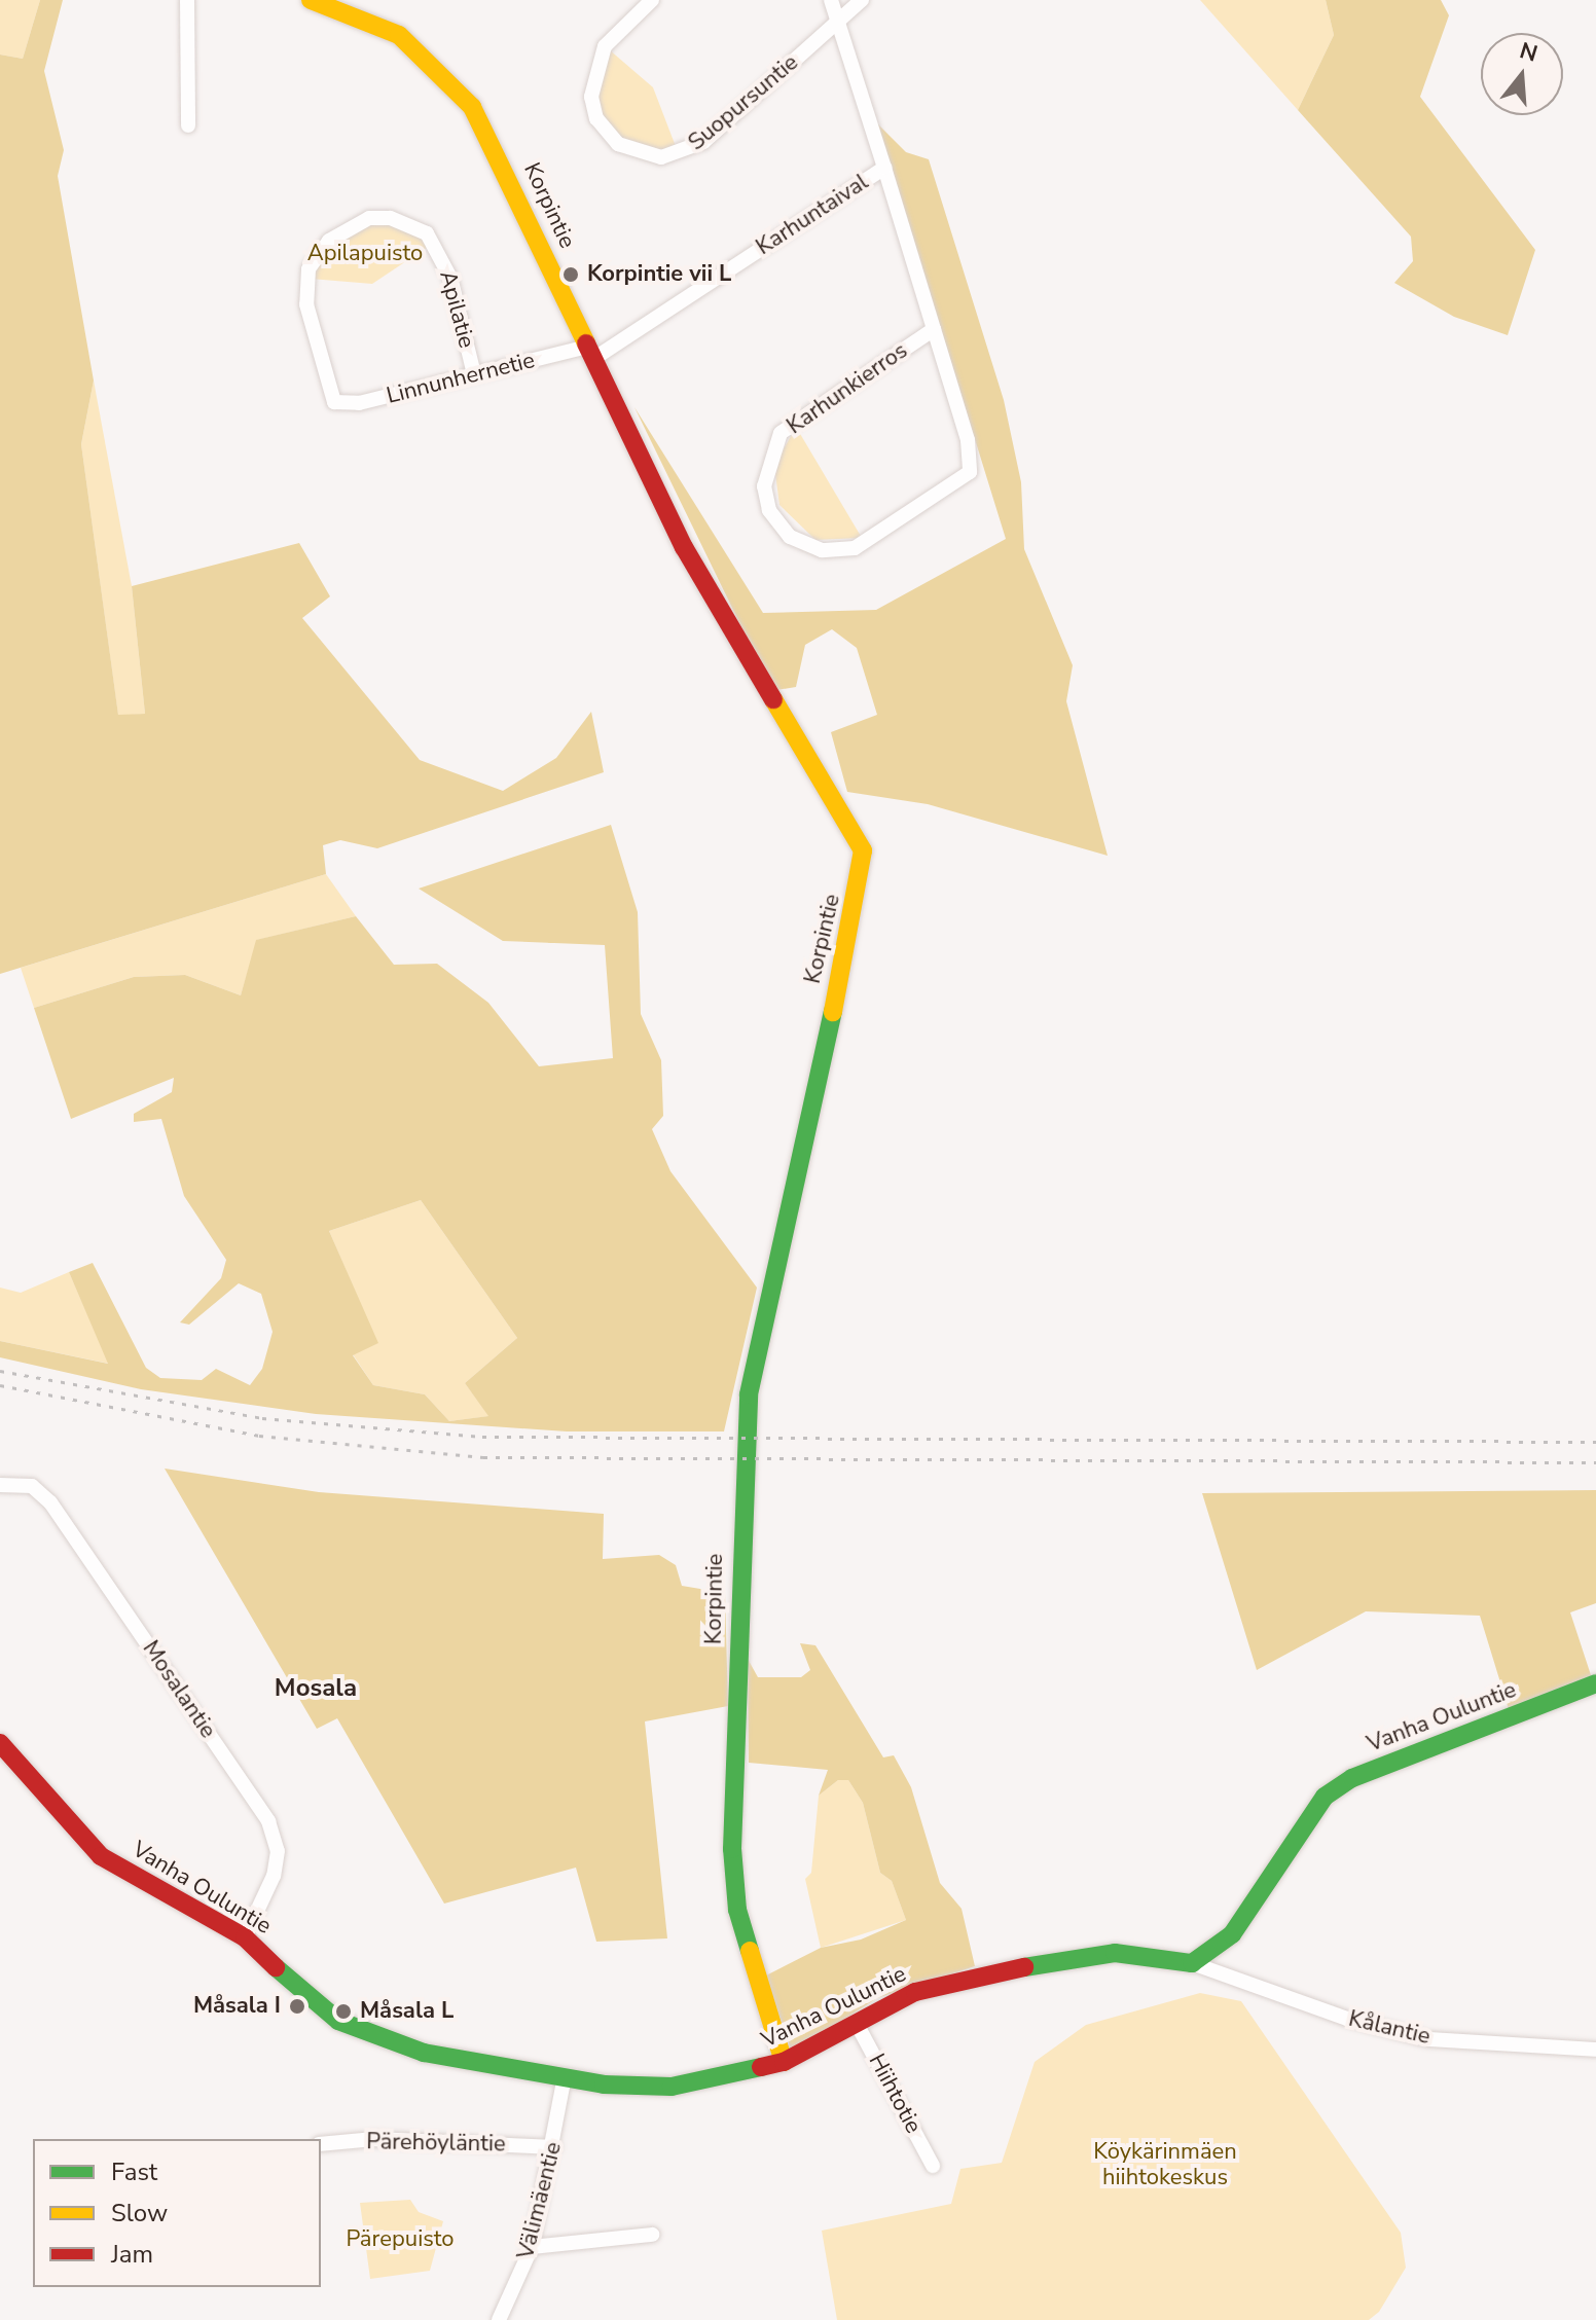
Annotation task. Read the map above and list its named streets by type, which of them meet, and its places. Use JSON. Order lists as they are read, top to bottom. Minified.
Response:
{"streets":{"street":["Suopursuntie","Korpintie","Karhuntaival","Apilatie","Linnunhernetie","Karhunkierros","Mosalantie","Vanha Ouluntie","Kålantie","Hiihtotie","Pärehöyläntie","Välimäentie"]},"crossings":[["Suopursuntie","Karhuntaival"],["Korpintie","Karhuntaival"],["Korpintie","Linnunhernetie"],["Korpintie","Vanha Ouluntie"],["Karhuntaival","Linnunhernetie"],["Karhuntaival","Karhunkierros"],["Apilatie","Linnunhernetie"],["Mosalantie","Vanha Ouluntie"],["Vanha Ouluntie","Kålantie"],["Vanha Ouluntie","Hiihtotie"],["Vanha Ouluntie","Välimäentie"],["Pärehöyläntie","Välimäentie"]],"districts":["Mosala"],"parks":["Apilapuisto","Köykärinmäen hiihtokeskus","Pärepuisto"],"places":["Korpintie vii L","Måsala I","Måsala L"],"legend":["Fast","Slow","Jam"],"north":"top"}
